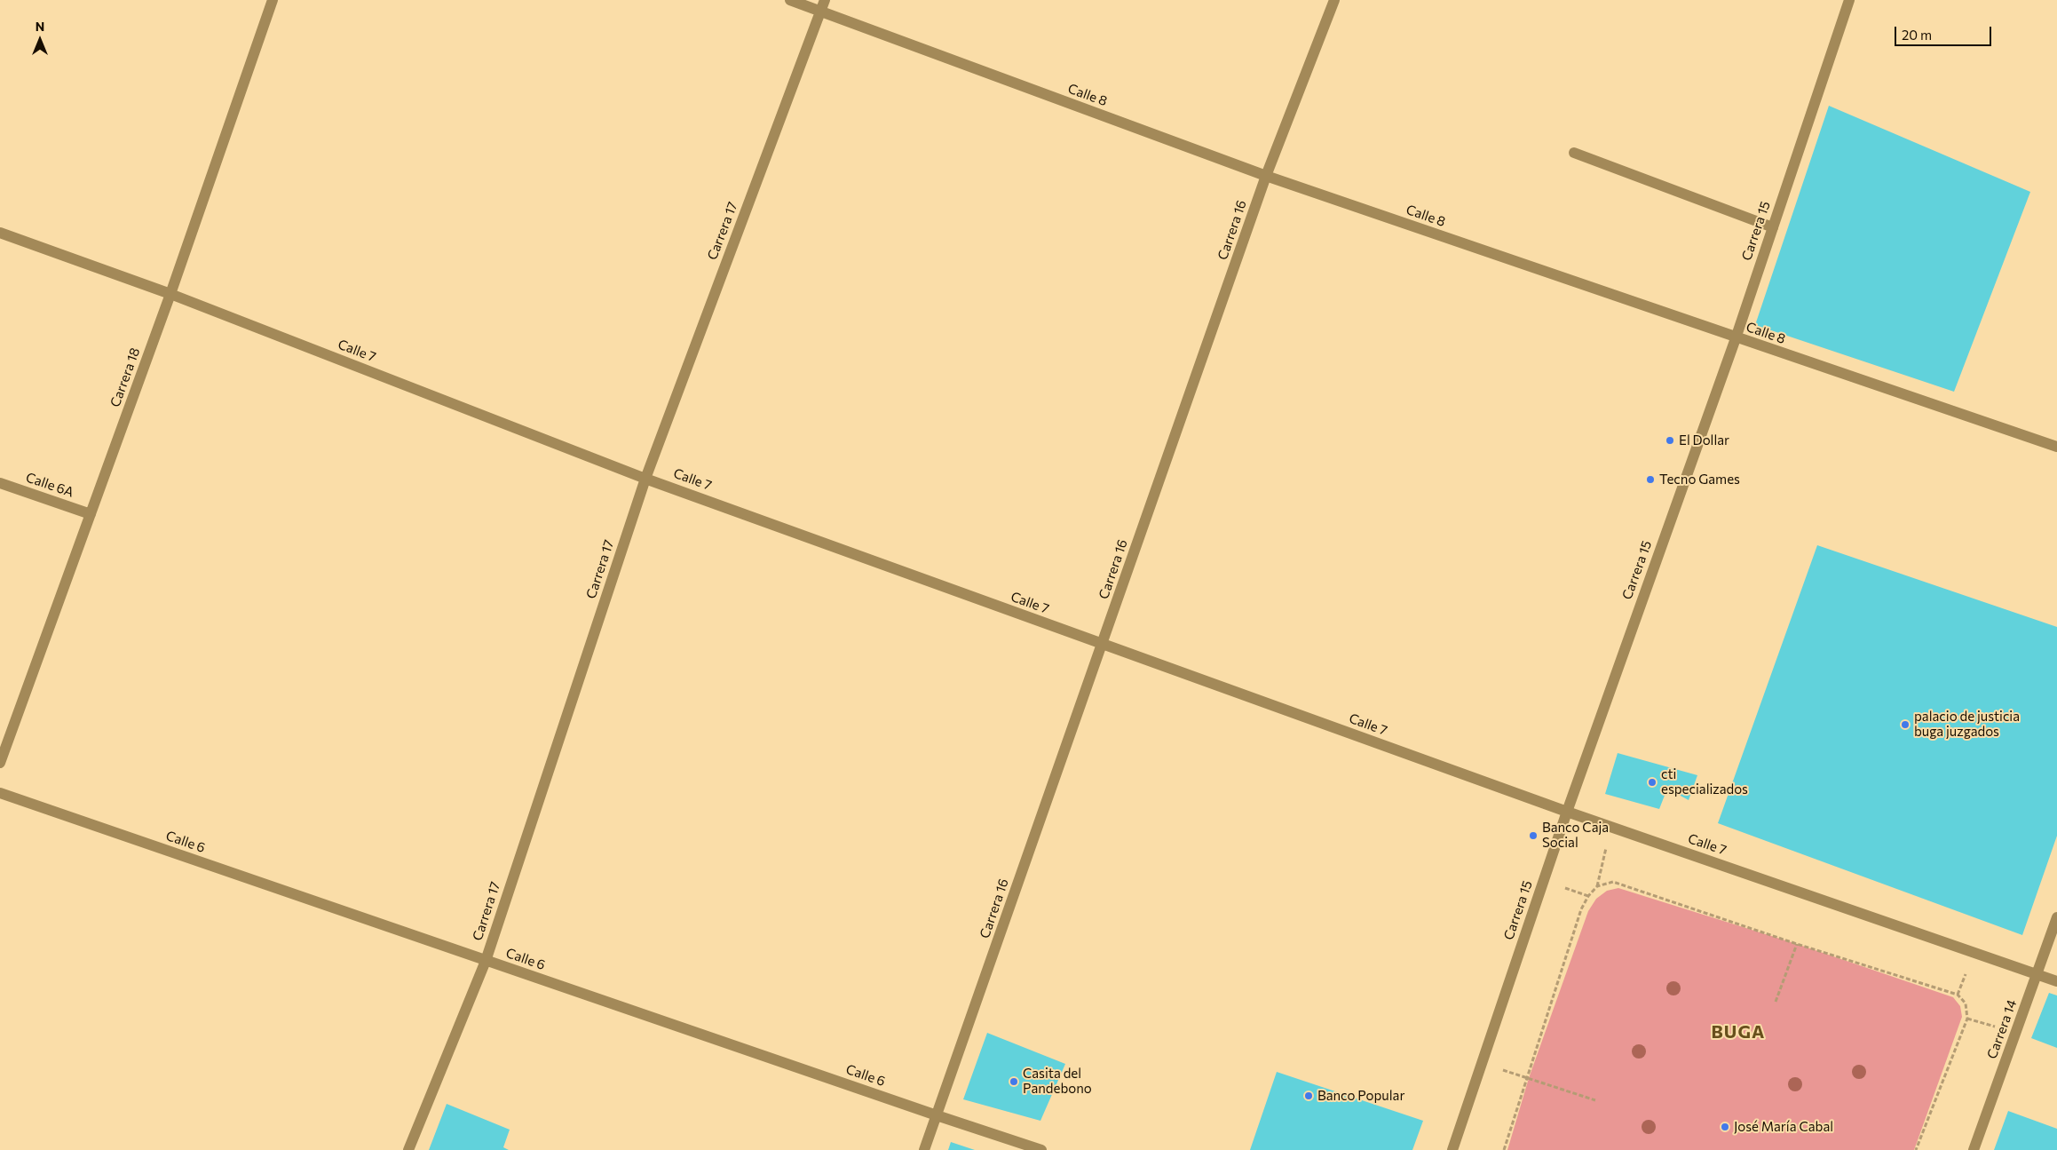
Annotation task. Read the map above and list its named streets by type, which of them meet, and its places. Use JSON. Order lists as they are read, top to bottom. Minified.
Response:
{"streets":{"street":["Calle 8","Carrera 16","Carrera 17","Carrera 15","Calle 7","Carrera 18","Calle 6A","Calle 6","Carrera 14"]},"crossings":[["Calle 8","Carrera 16"],["Calle 8","Carrera 17"],["Calle 8","Carrera 15"],["Carrera 16","Calle 7"],["Carrera 16","Calle 6"],["Carrera 17","Calle 7"],["Carrera 17","Calle 6"],["Carrera 15","Calle 7"],["Calle 7","Carrera 18"],["Calle 7","Carrera 14"],["Carrera 18","Calle 6A"]],"districts":["BUGA"],"places":["El Dollar","Tecno Games","palacio de justicia buga juzgados","cti especializados","Banco Caja Social","Casita del Pandebono","Banco Popular","José María Cabal"],"scale_bar":"20 m","north":"top"}
